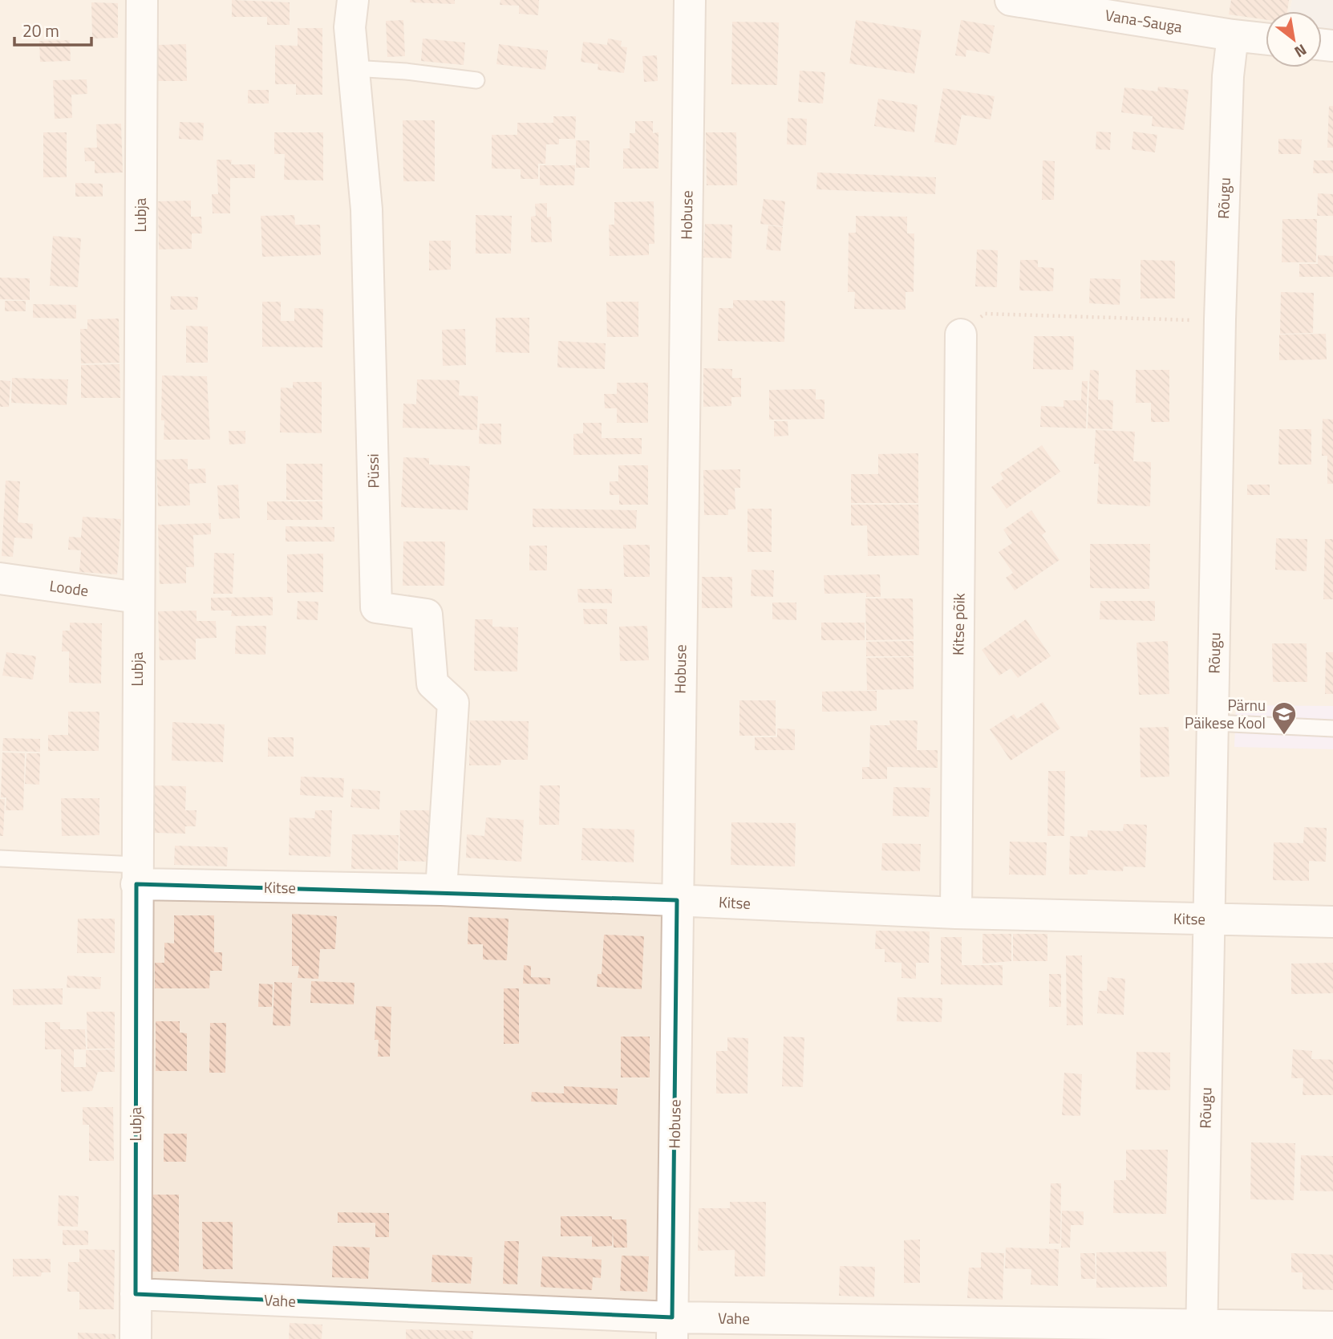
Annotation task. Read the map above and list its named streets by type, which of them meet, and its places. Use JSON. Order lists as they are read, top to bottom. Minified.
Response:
{"streets":{"street":["Vana-Sauga","Rõugu","Lubja","Hobuse","Püssi","Loode","Kitse põik","Kitse","Vahe"]},"crossings":[["Vana-Sauga","Rõugu"],["Rõugu","Kitse"],["Rõugu","Vahe"],["Lubja","Loode"],["Lubja","Kitse"],["Lubja","Vahe"],["Hobuse","Kitse"],["Hobuse","Vahe"],["Püssi","Kitse"],["Kitse põik","Kitse"]],"places":{"school or university":["Pärnu Päikese Kool"]},"scale_bar":"20 m","north":"bottom right"}
